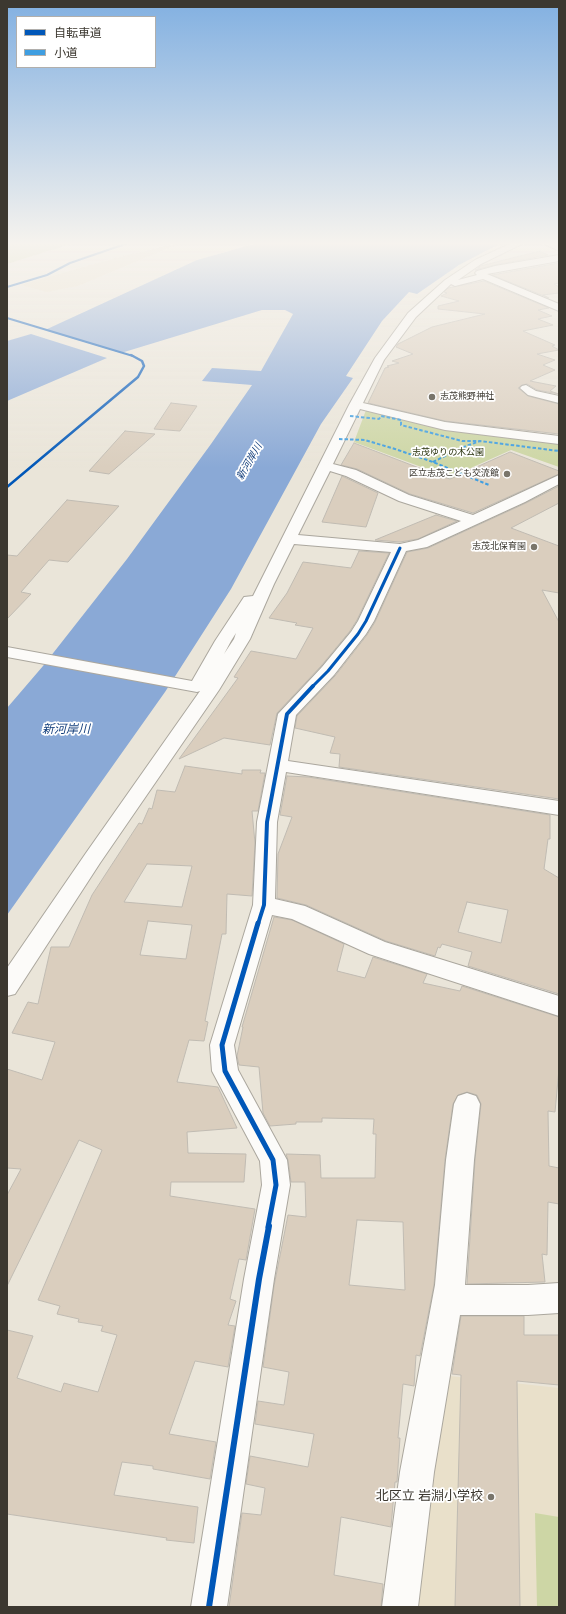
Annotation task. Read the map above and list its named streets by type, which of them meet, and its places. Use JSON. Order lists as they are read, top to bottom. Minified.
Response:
{"water":["新河岸川"],"parks":["志茂ゆりの木公園"],"places":["志茂熊野神社","区立志茂こども交流館","志茂北保育園","北区立 岩淵小学校"],"legend":["自転車道","小道"]}
